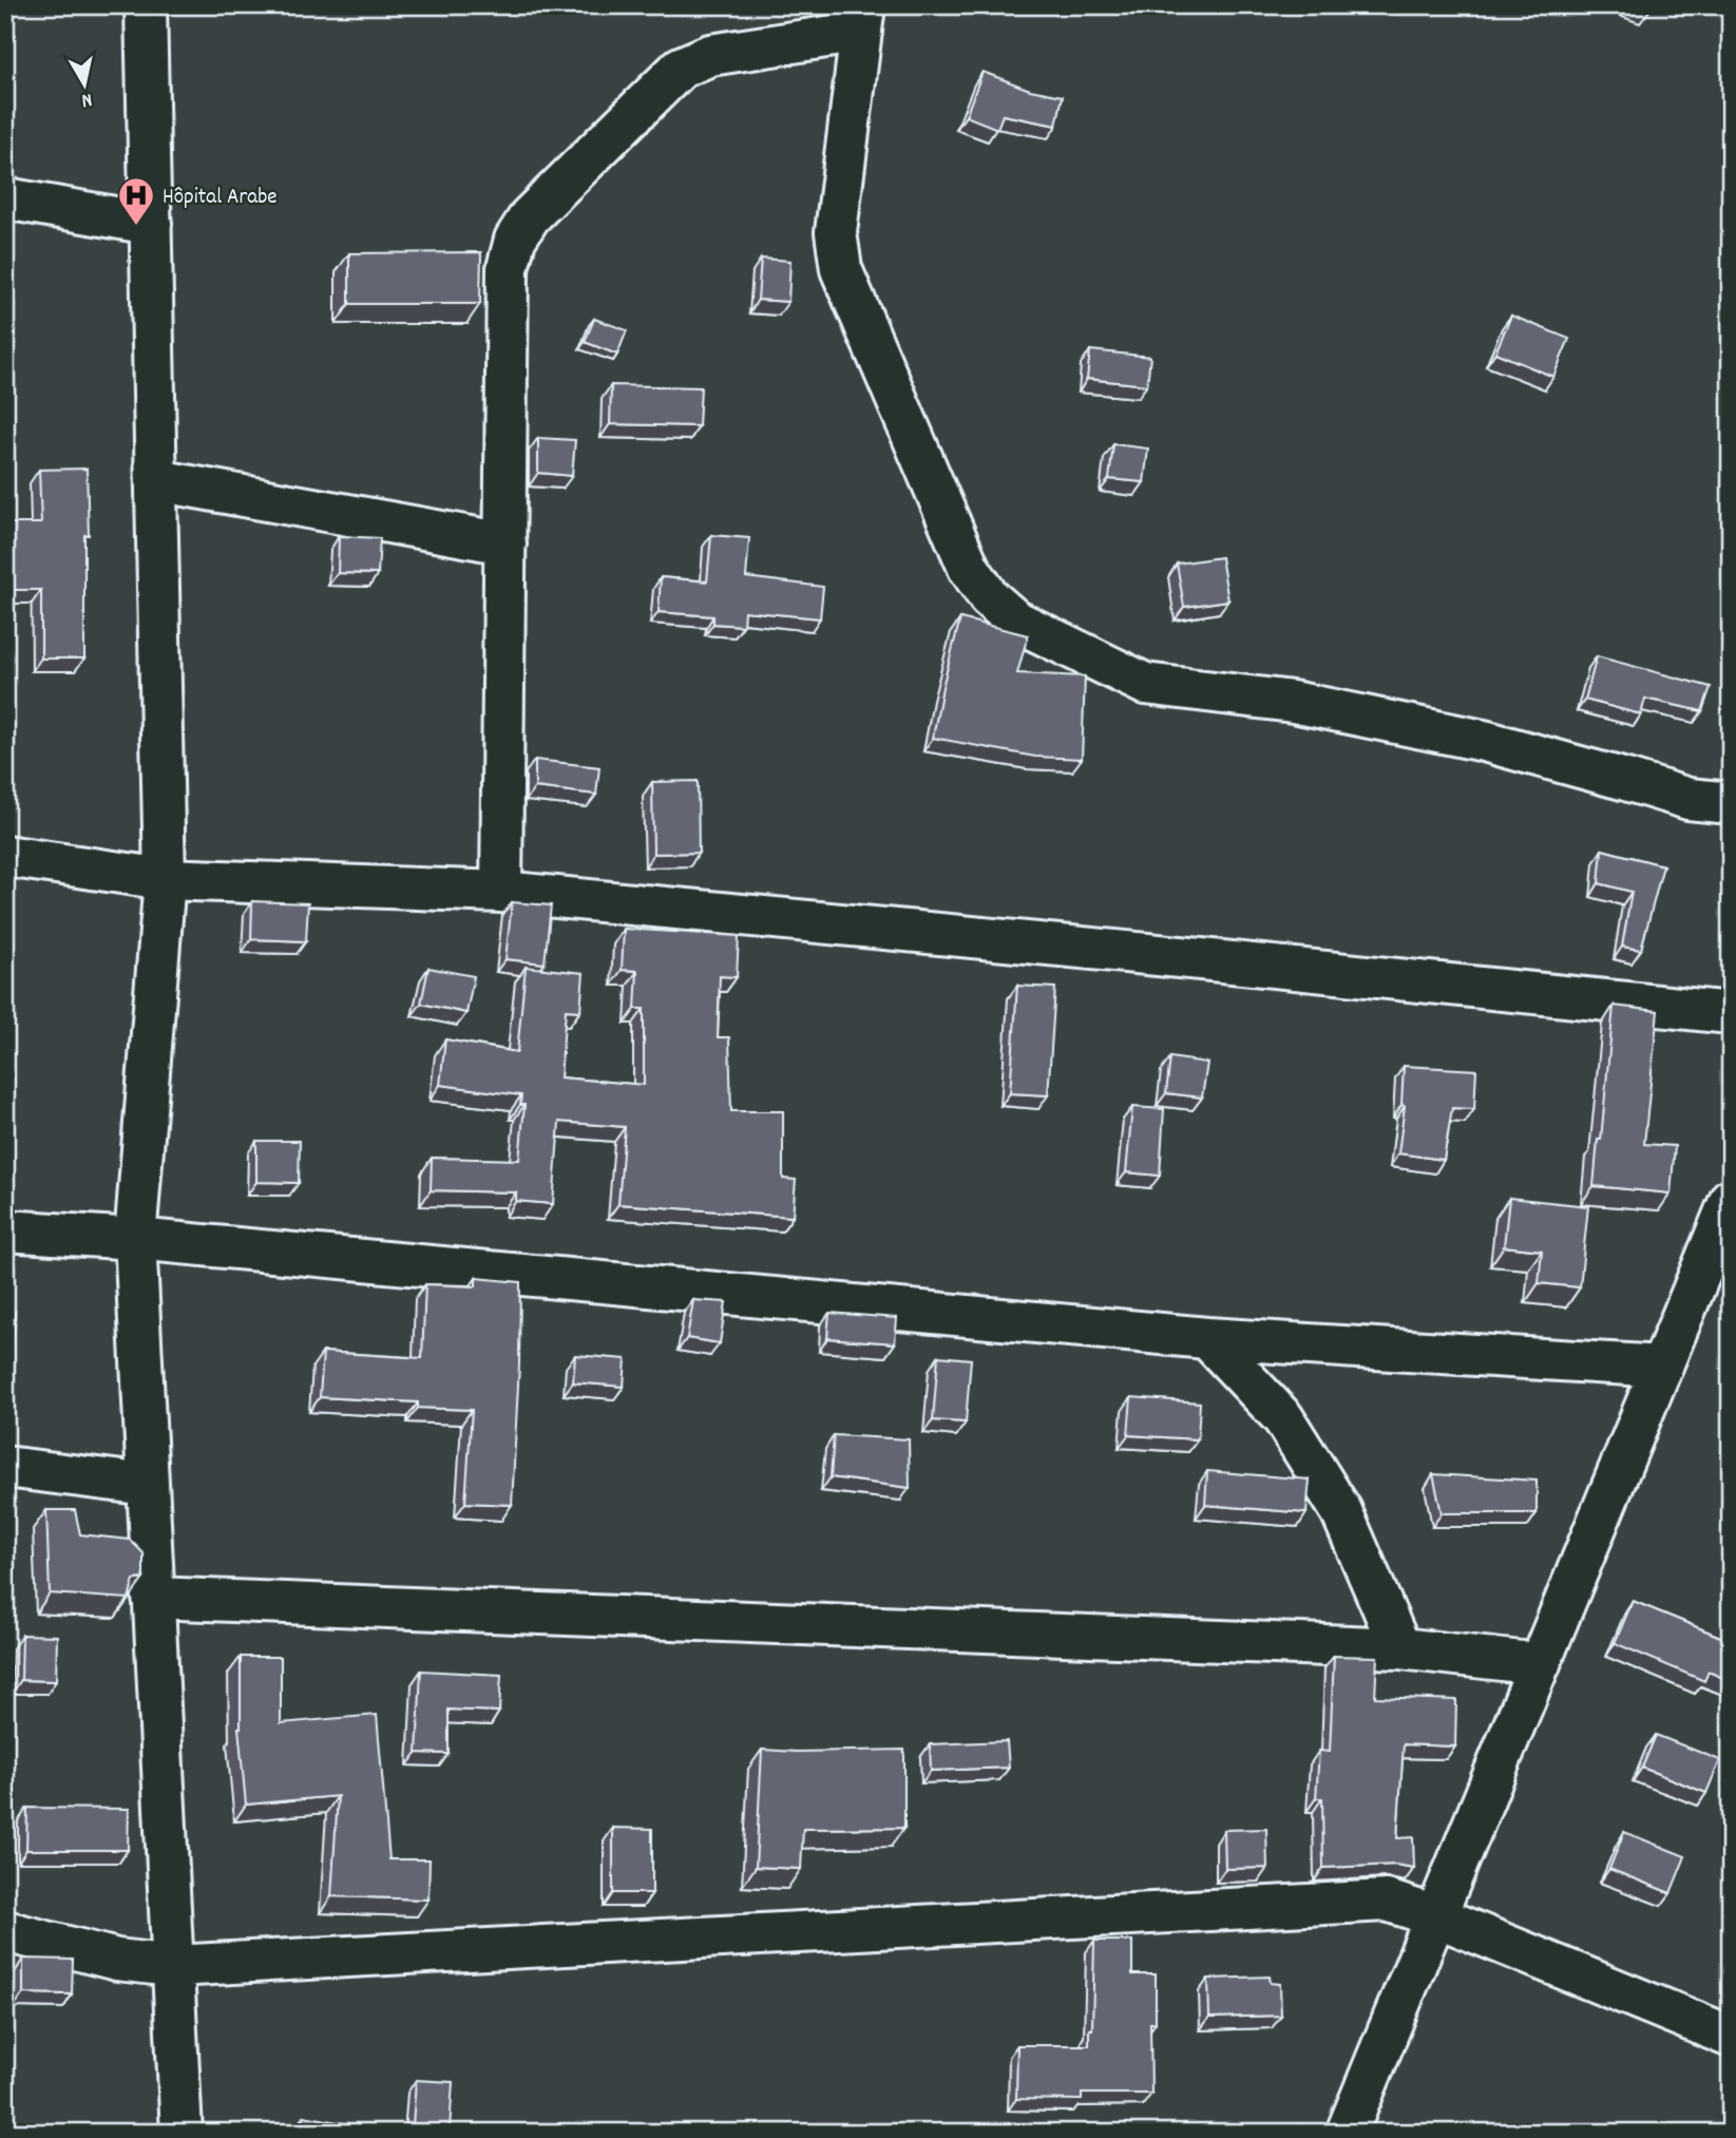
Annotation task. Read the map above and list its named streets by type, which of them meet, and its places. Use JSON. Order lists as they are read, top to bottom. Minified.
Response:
{"places":{"hospital":["Hôpital Arabe"]},"north":"bottom"}
